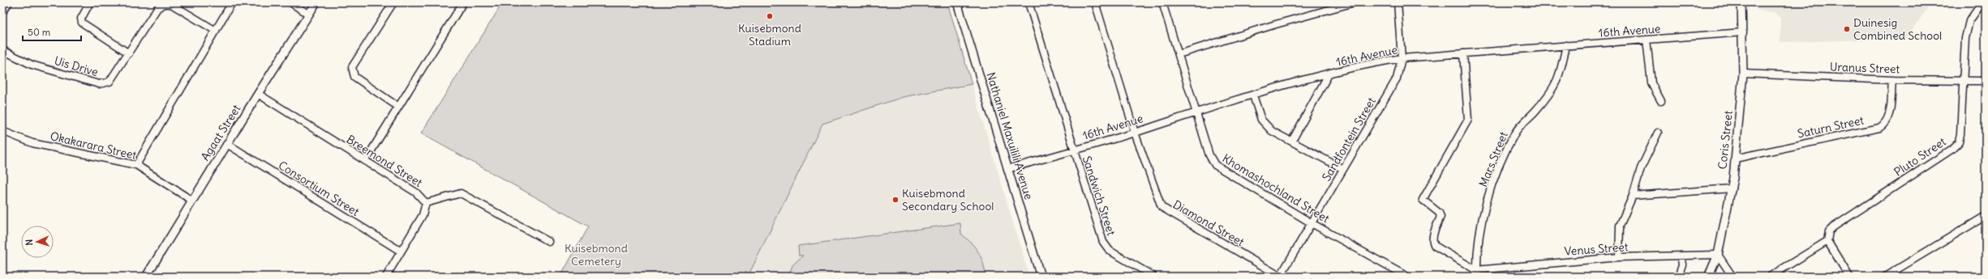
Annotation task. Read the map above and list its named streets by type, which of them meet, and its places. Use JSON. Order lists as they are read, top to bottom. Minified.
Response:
{"streets":{"street":["16th Avenue","Uis Drive","Uranus Street","Saturn Street","Agaat Street","Nathaniel Maxuilili Avenue","Sandfontein Street","Coris Street","Okakarara Street","Pluto Street","Mars Street","Breemond Street","Consortium Street","Khomashochland Street","Sandwich Street","Diamond Street","Venus Street"]},"crossings":[["16th Avenue","Nathaniel Maxuilili Avenue"],["16th Avenue","Sandfontein Street"],["16th Avenue","Coris Street"],["16th Avenue","Mars Street"],["16th Avenue","Khomashochland Street"],["16th Avenue","Sandwich Street"],["16th Avenue","Diamond Street"],["Uranus Street","Saturn Street"],["Uranus Street","Coris Street"],["Uranus Street","Pluto Street"],["Saturn Street","Coris Street"],["Agaat Street","Okakarara Street"],["Agaat Street","Breemond Street"],["Agaat Street","Consortium Street"],["Sandfontein Street","Khomashochland Street"],["Sandfontein Street","Diamond Street"],["Coris Street","Venus Street"],["Mars Street","Venus Street"],["Breemond Street","Consortium Street"]],"parks":["Kuisebmond Cemetery"],"places":["Kuisebmond Stadium","Duinesig Combined School","Kuisebmond Secondary School"],"scale_bar":"50 m","north":"left"}
